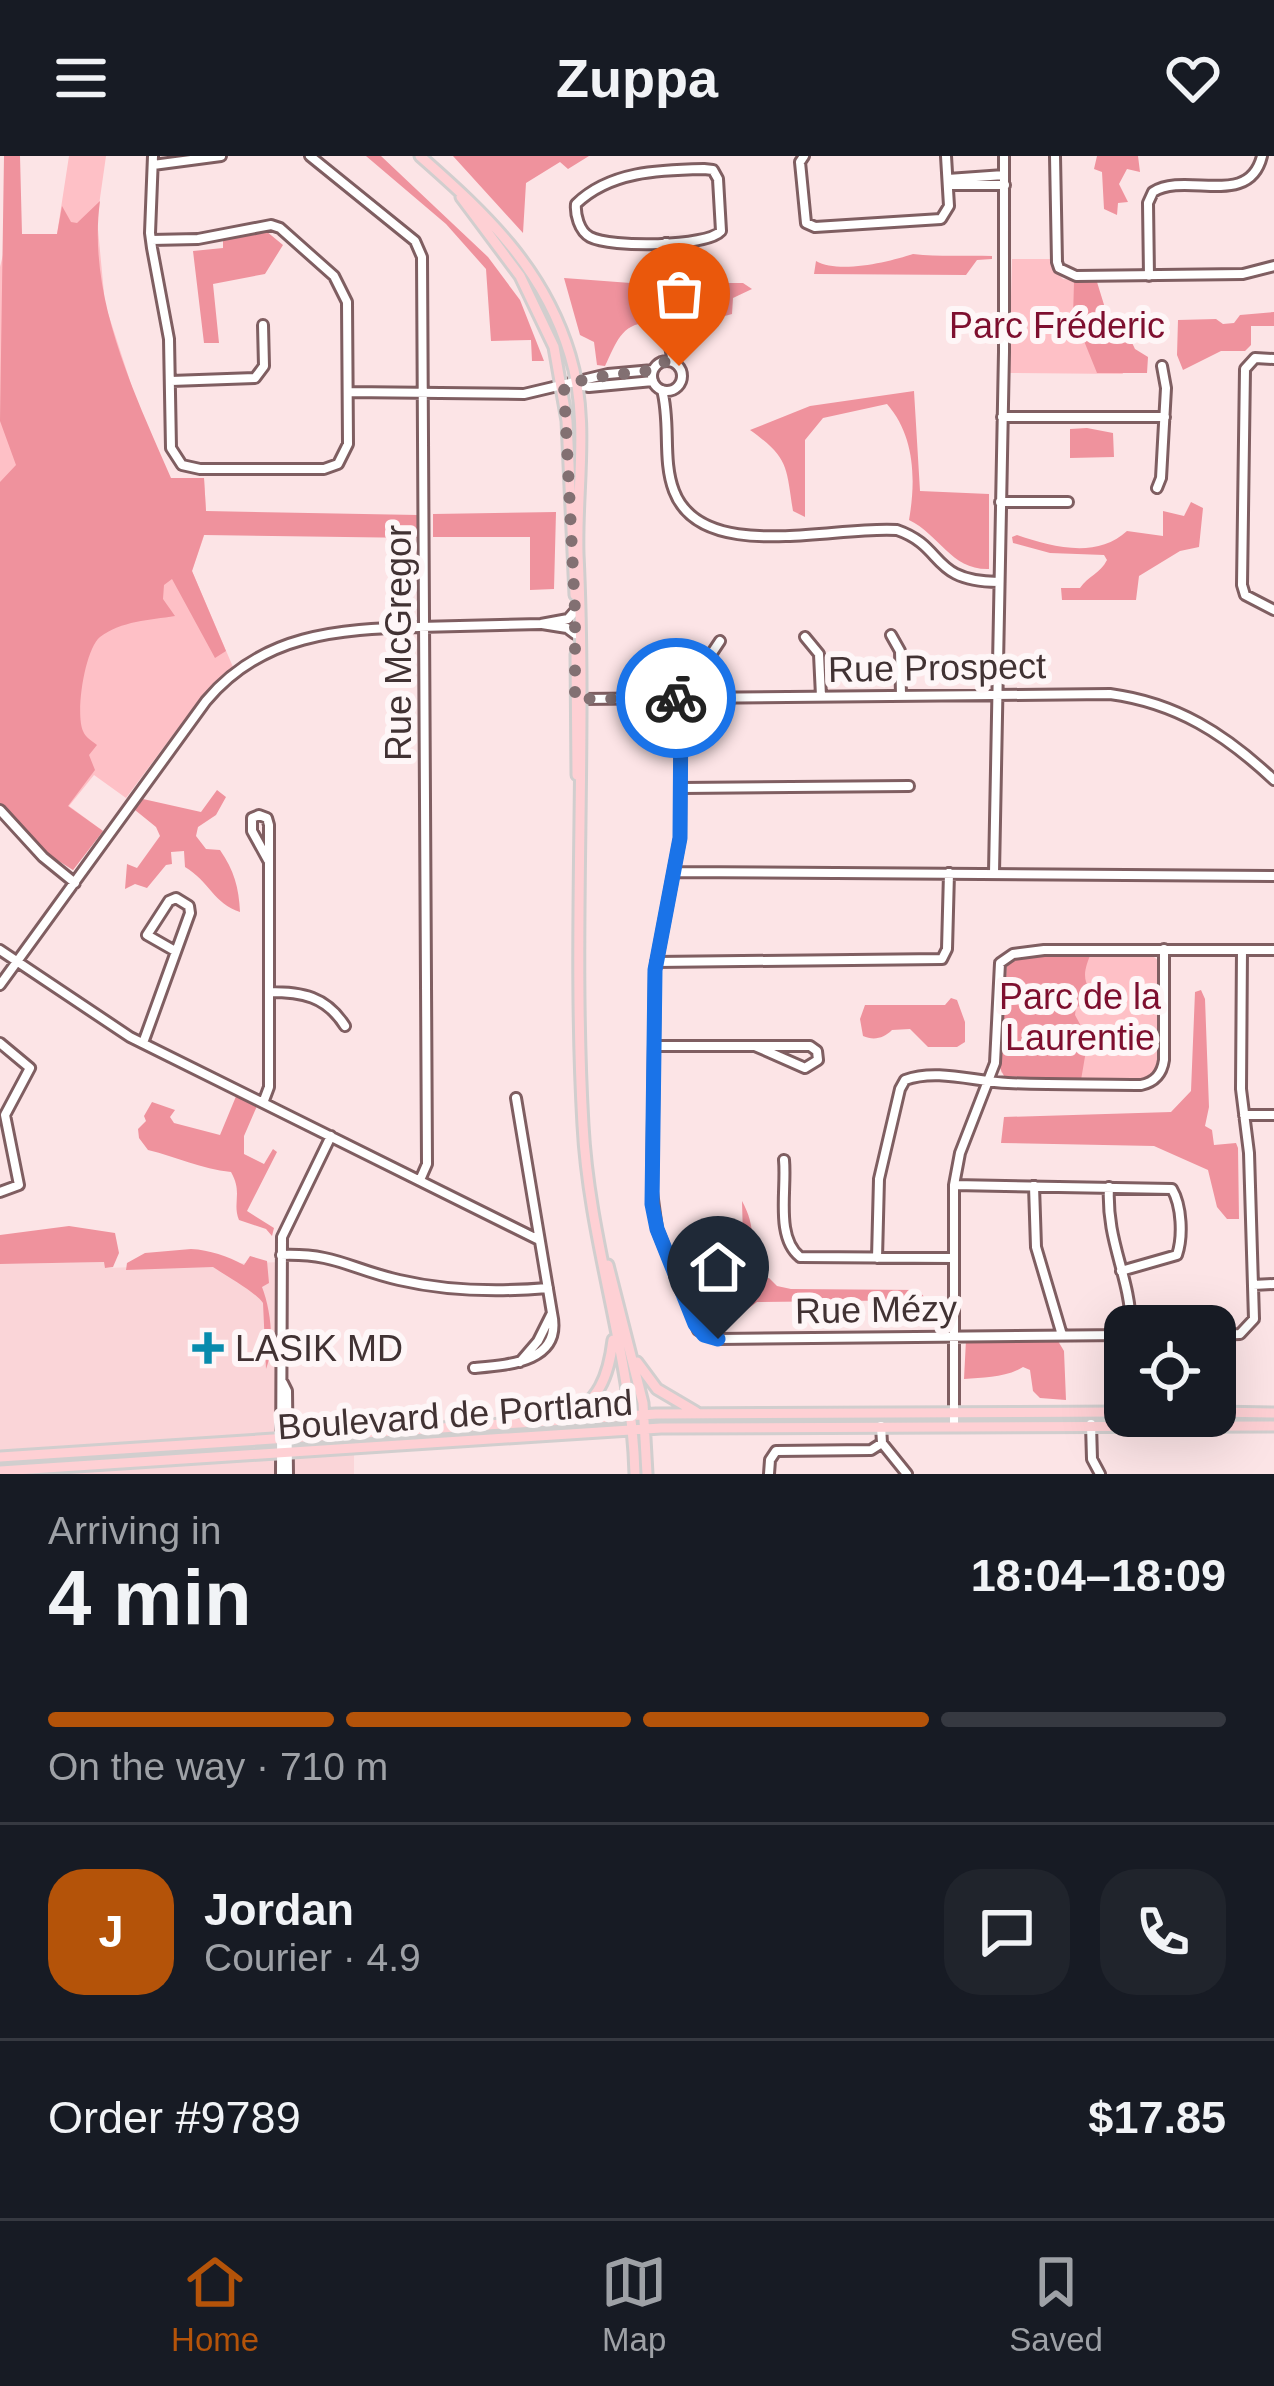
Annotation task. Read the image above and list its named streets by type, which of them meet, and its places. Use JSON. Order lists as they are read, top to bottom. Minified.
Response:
{"streets":{"main road":["Boulevard de Portland"],"street":["Rue McGregor","Rue Prospect","Rue Mézy"]},"crossings":[["Rue Prospect","Rue Mézy"]],"parks":["Parc Fréderic","Parc de la Laurentie"],"places":{"health":["LASIK MD"]},"page":{"header":"Zuppa","heading":["4 min","Arriving in","18:04–18:09"],"panel":["Jordan","Courier · 4.9","Order #9789","$17.85"],"bar":"On the way · 710 m","round":"J","tabs":["Home","Map","Saved"]}}
